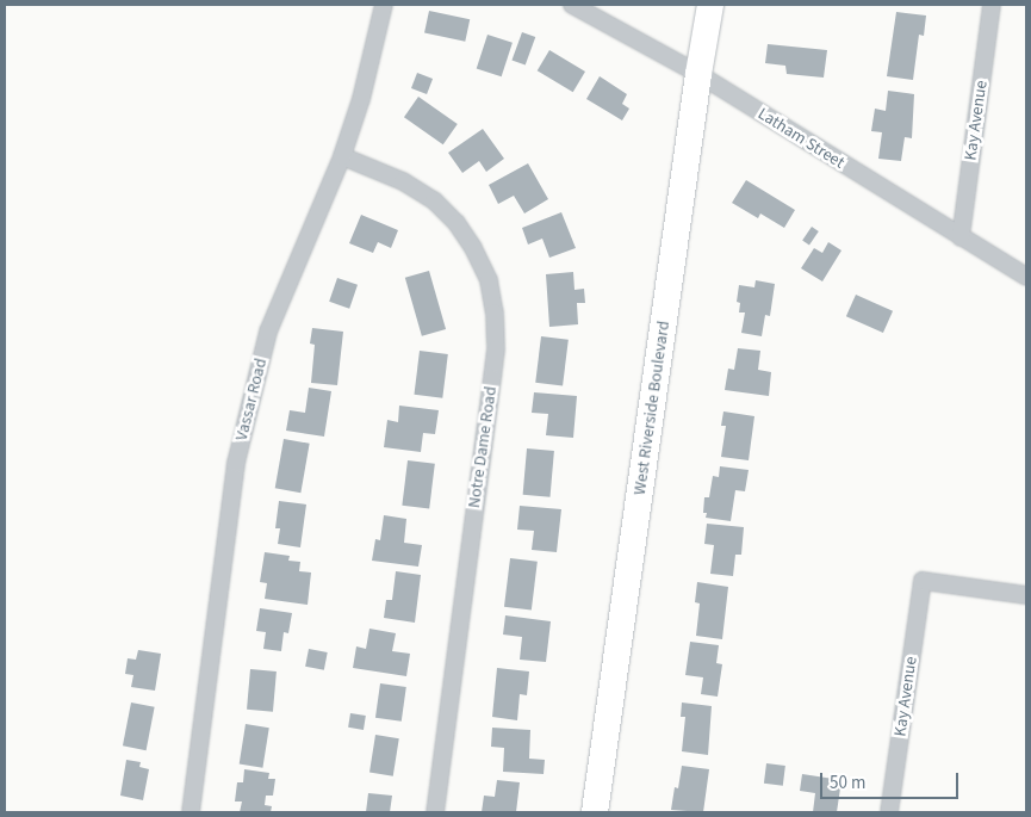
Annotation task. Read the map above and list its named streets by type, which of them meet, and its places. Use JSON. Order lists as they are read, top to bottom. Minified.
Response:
{"streets":{"main road":["West Riverside Boulevard"],"street":["Kay Avenue","Latham Street","Vassar Road","Notre Dame Road"]},"crossings":[["Kay Avenue","Latham Street"],["Latham Street","West Riverside Boulevard"],["Vassar Road","Notre Dame Road"]],"scale_bar":"50 m"}
